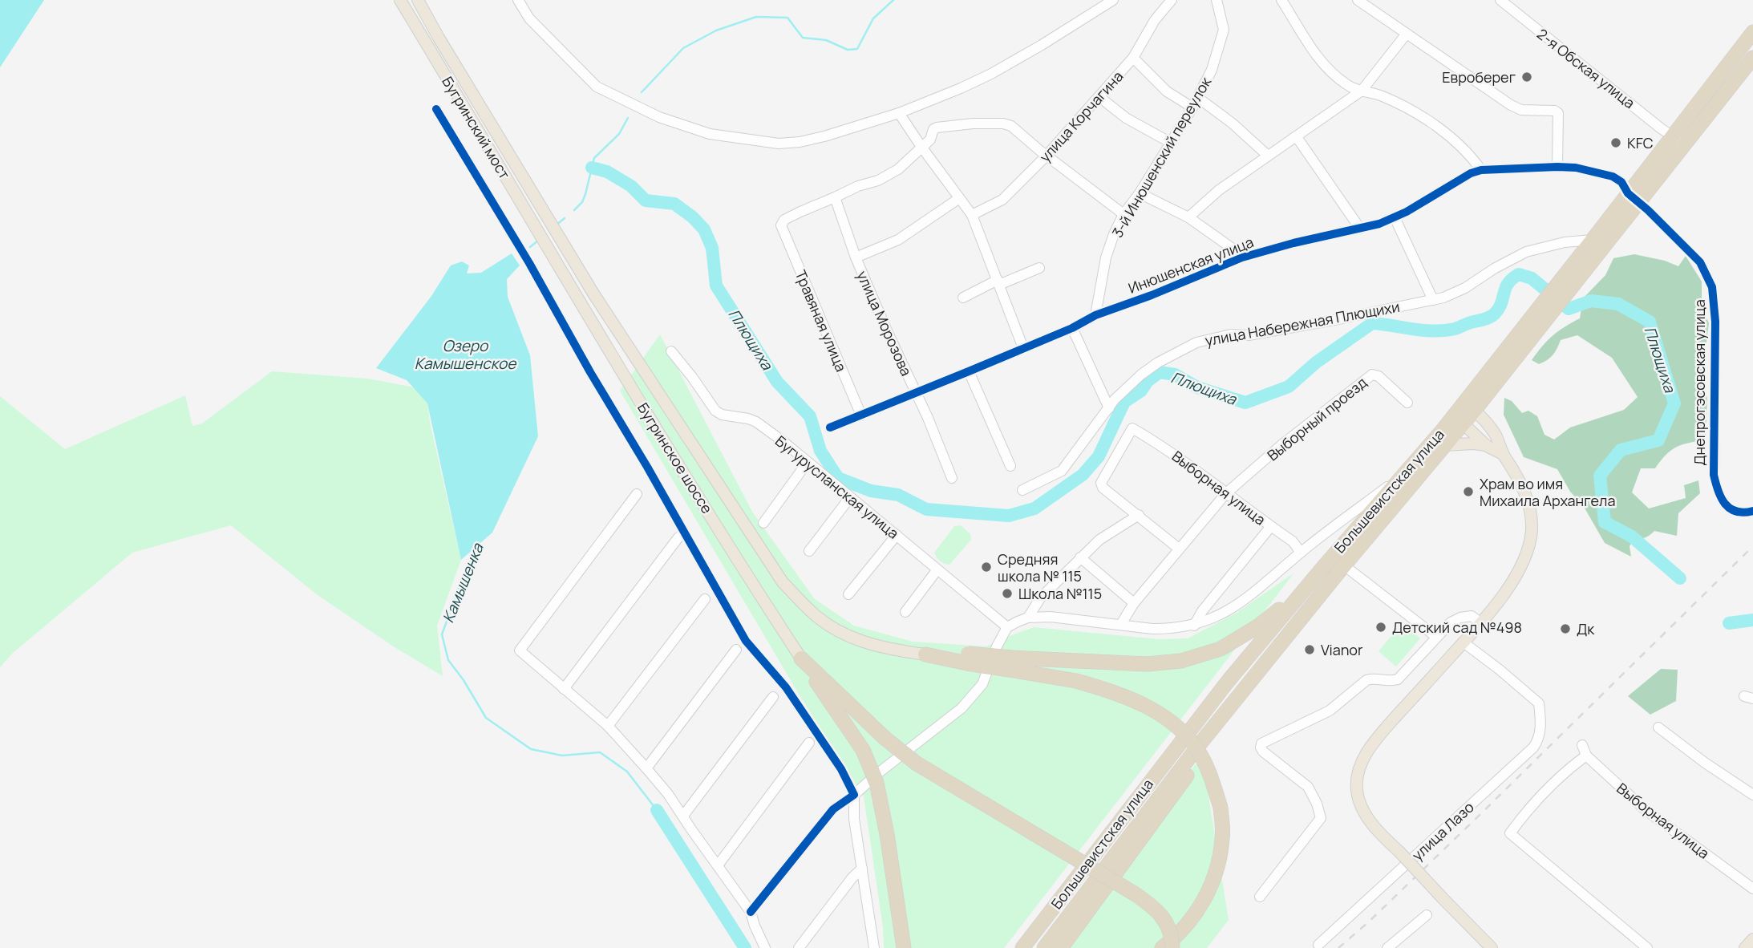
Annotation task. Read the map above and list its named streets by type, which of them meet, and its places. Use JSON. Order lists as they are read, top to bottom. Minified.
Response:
{"streets":{"highway":["Большевистская улица"],"main road":["Бугринский мост","Бугринское шоссе"],"street":["2-я Обская улица","улица Корчагина","3-й Инюшенский переулок","Инюшенская улица","Травяная улица","улица Морозова","улица Набережная Плющихи","Днепрогэсовская улица","Выборный проезд","Бугурусланская улица","Выборная улица","улица Лазо"]},"crossings":[["2-я Обская улица","Большевистская улица"],["Бугринский мост","Бугринское шоссе"],["3-й Инюшенский переулок","Инюшенская улица"],["Инюшенская улица","Травяная улица"],["Инюшенская улица","улица Морозова"],["Инюшенская улица","Днепрогэсовская улица"],["Инюшенская улица","Большевистская улица"],["Травяная улица","улица Морозова"],["улица Набережная Плющихи","Большевистская улица"],["Днепрогэсовская улица","Большевистская улица"],["Выборный проезд","Выборная улица"]],"water":["Плющиха","Озеро Камышенское","Камышенка"],"places":["Евроберег","KFC","Храм во имя Михаила Архангела","Средняя школа № 115","Школа №115","Детский сад №498","Дк","Vianor"]}
